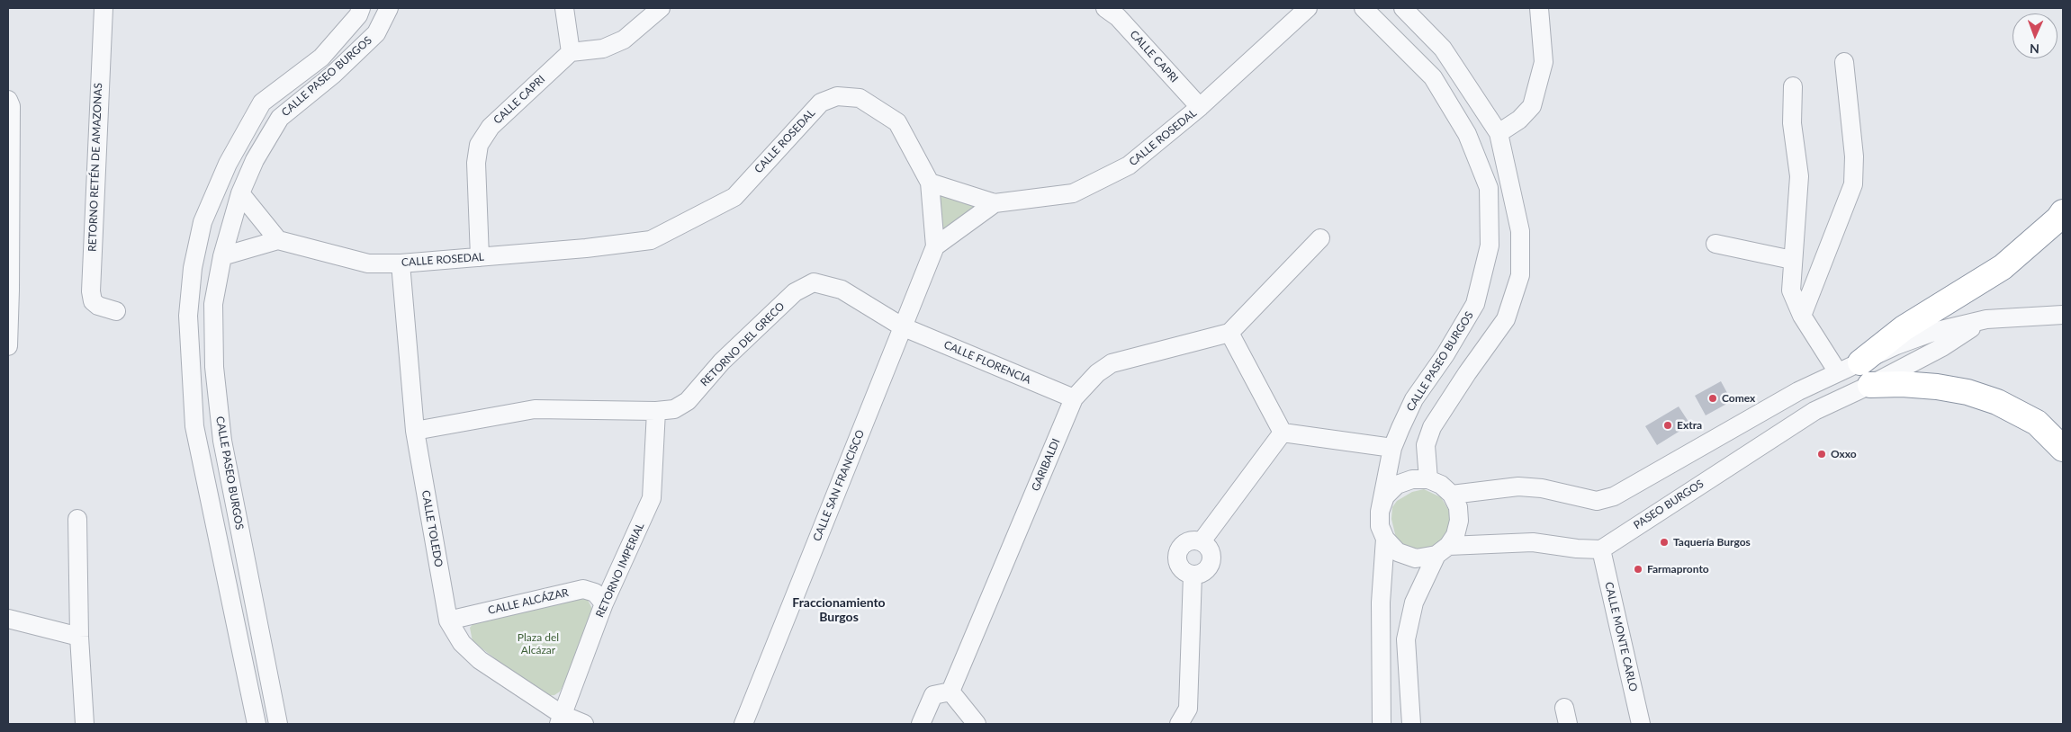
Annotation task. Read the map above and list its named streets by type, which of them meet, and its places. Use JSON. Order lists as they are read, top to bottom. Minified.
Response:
{"streets":{"street":["CALLE CAPRI","CALLE PASEO BURGOS","CALLE ROSEDAL","RETORNO RETÉN DE AMAZONAS","RETORNO DEL GRECO","CALLE FLORENCIA","GARIBALDI","CALLE SAN FRANCISCO","PASEO BURGOS","CALLE TOLEDO","RETORNO IMPERIAL","CALLE ALCÁZAR","CALLE MONTE CARLO"]},"crossings":[["CALLE CAPRI","CALLE ROSEDAL"],["CALLE ROSEDAL","CALLE SAN FRANCISCO"],["CALLE ROSEDAL","CALLE TOLEDO"],["RETORNO DEL GRECO","CALLE FLORENCIA"],["RETORNO DEL GRECO","CALLE SAN FRANCISCO"],["RETORNO DEL GRECO","CALLE TOLEDO"],["RETORNO DEL GRECO","RETORNO IMPERIAL"],["CALLE FLORENCIA","GARIBALDI"],["CALLE FLORENCIA","CALLE SAN FRANCISCO"],["PASEO BURGOS","CALLE MONTE CARLO"],["CALLE TOLEDO","RETORNO IMPERIAL"],["CALLE TOLEDO","CALLE ALCÁZAR"],["RETORNO IMPERIAL","CALLE ALCÁZAR"]],"districts":["Fraccionamiento Burgos"],"parks":["Plaza del Alcázar"],"places":["Comex","Extra","Oxxo","Taquería Burgos","Farmapronto"],"north":"bottom"}
